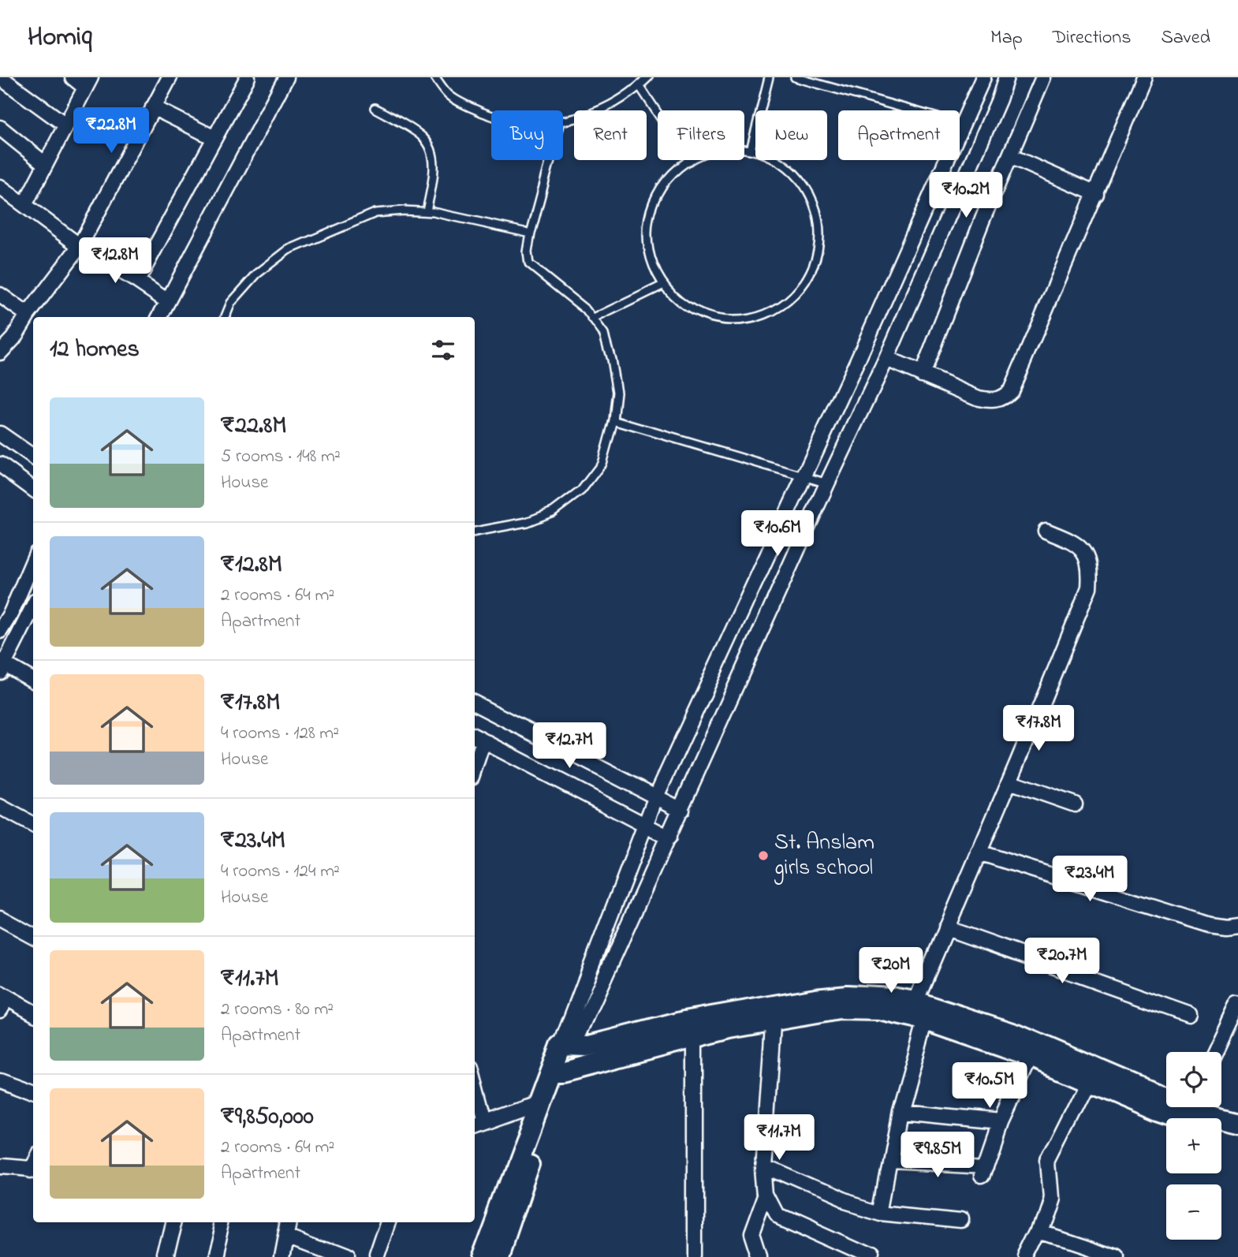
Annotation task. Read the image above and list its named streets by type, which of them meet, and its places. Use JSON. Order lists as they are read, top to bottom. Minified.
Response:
{"places":["St. Anslam girls school"],"page":{"header":"Homiq","nav":["Map","Directions","Saved"],"price":["₹22.8M","₹10.2M","₹12.8M","₹10.6M","₹17.8M","₹12.7M","₹23.4M","₹20.7M","₹20M","₹10.5M","₹11.7M","₹9.85M"],"chip":["Buy","Rent","Filters","New","Apartment"],"heading":"12 homes","list":[{"name":"₹22.8M","note":"5 rooms · 148 m² · House"},{"name":"₹12.8M","note":"2 rooms · 64 m² · Apartment"},{"name":"₹17.8M","note":"4 rooms · 128 m² · House"},{"name":"₹23.4M","note":"4 rooms · 124 m² · House"},{"name":"₹11.7M","note":"2 rooms · 80 m² · Apartment"},{"name":"₹9,850,000","note":"2 rooms · 64 m² · Apartment"}],"map_buttons":["+","−"]}}
